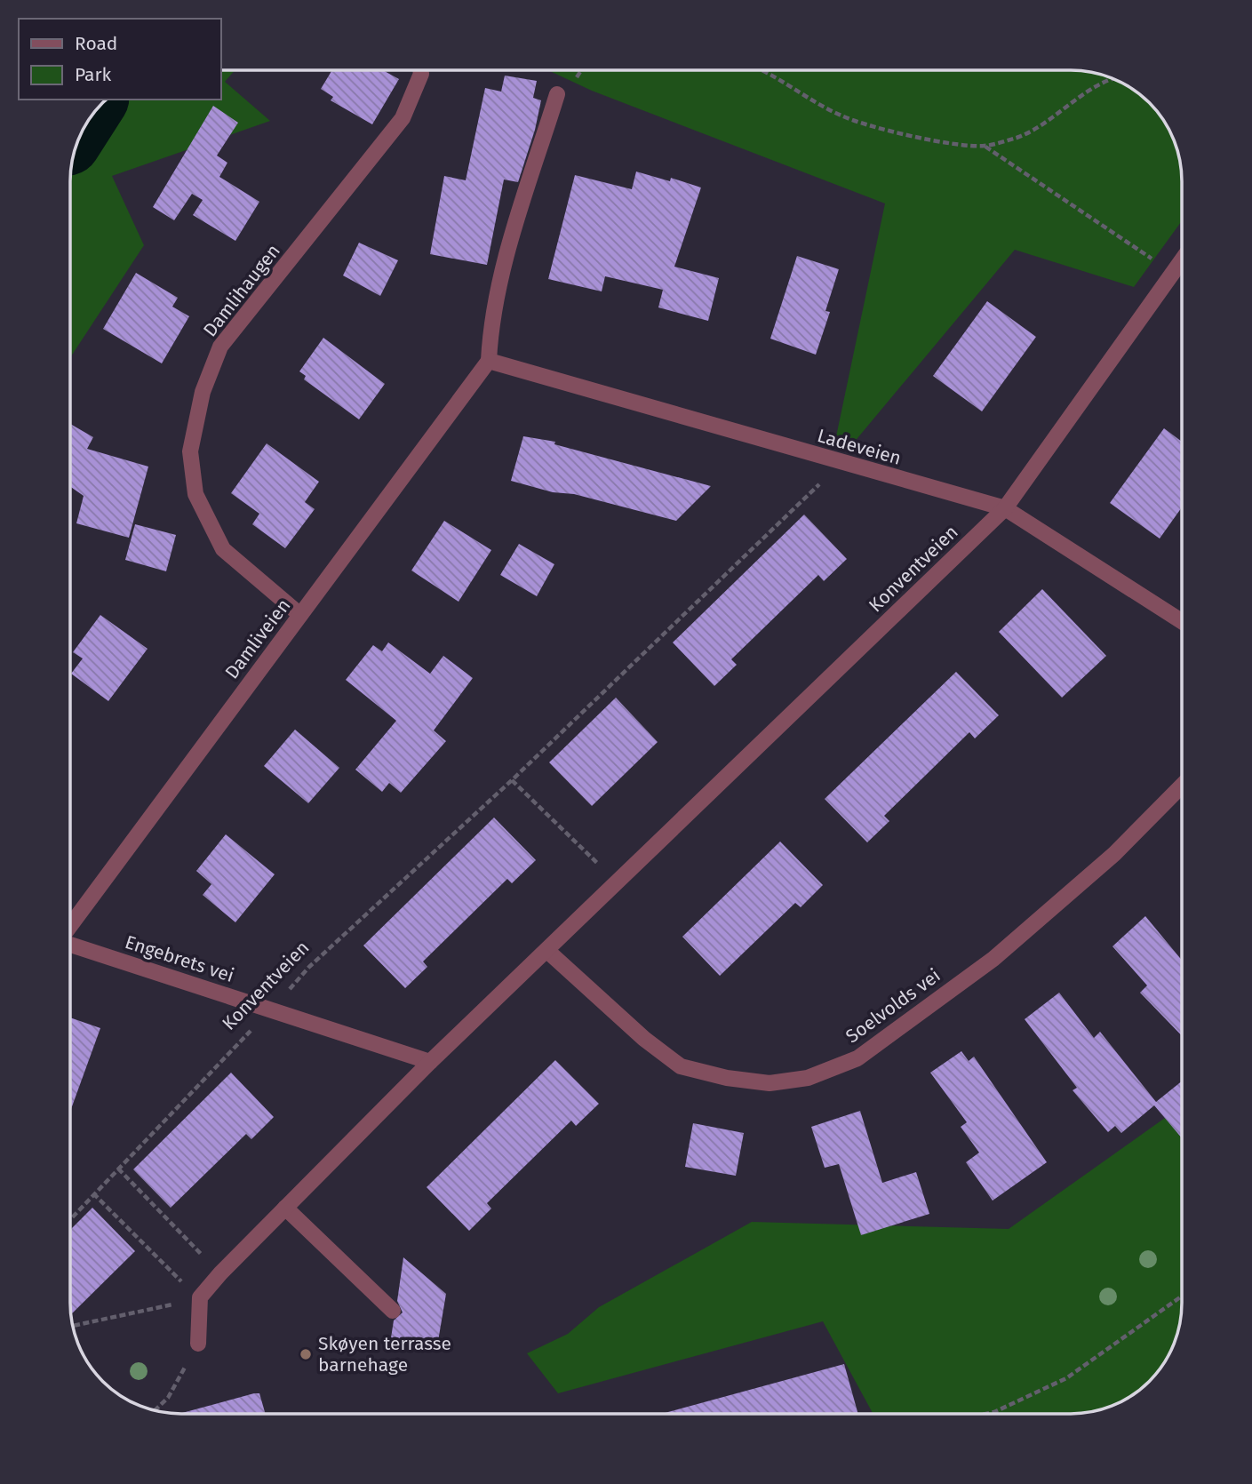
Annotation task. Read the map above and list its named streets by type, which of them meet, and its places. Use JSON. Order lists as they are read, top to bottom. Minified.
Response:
{"streets":{"street":["Damlihaugen","Ladeveien","Konventveien","Damliveien","Engebrets vei","Soelvolds vei"]},"crossings":[["Damlihaugen","Damliveien"],["Ladeveien","Konventveien"],["Ladeveien","Damliveien"],["Konventveien","Engebrets vei"],["Konventveien","Soelvolds vei"]],"places":["Skøyen terrasse barnehage"],"legend":["Road","Park"]}
